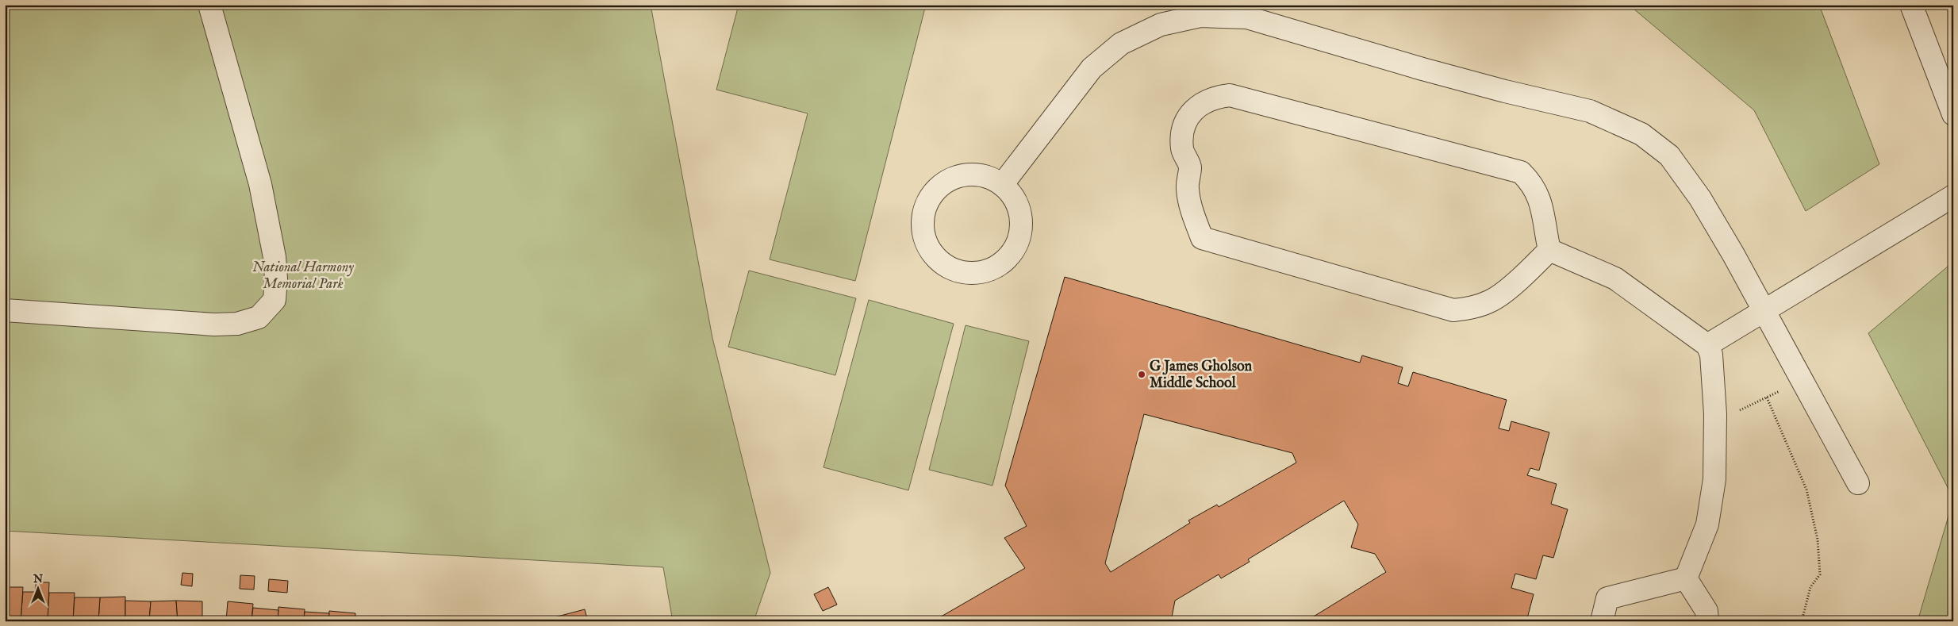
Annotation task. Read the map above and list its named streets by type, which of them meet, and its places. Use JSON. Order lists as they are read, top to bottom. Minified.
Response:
{"parks":["National Harmony Memorial Park"],"places":["G James Gholson Middle School"],"north":"top"}
